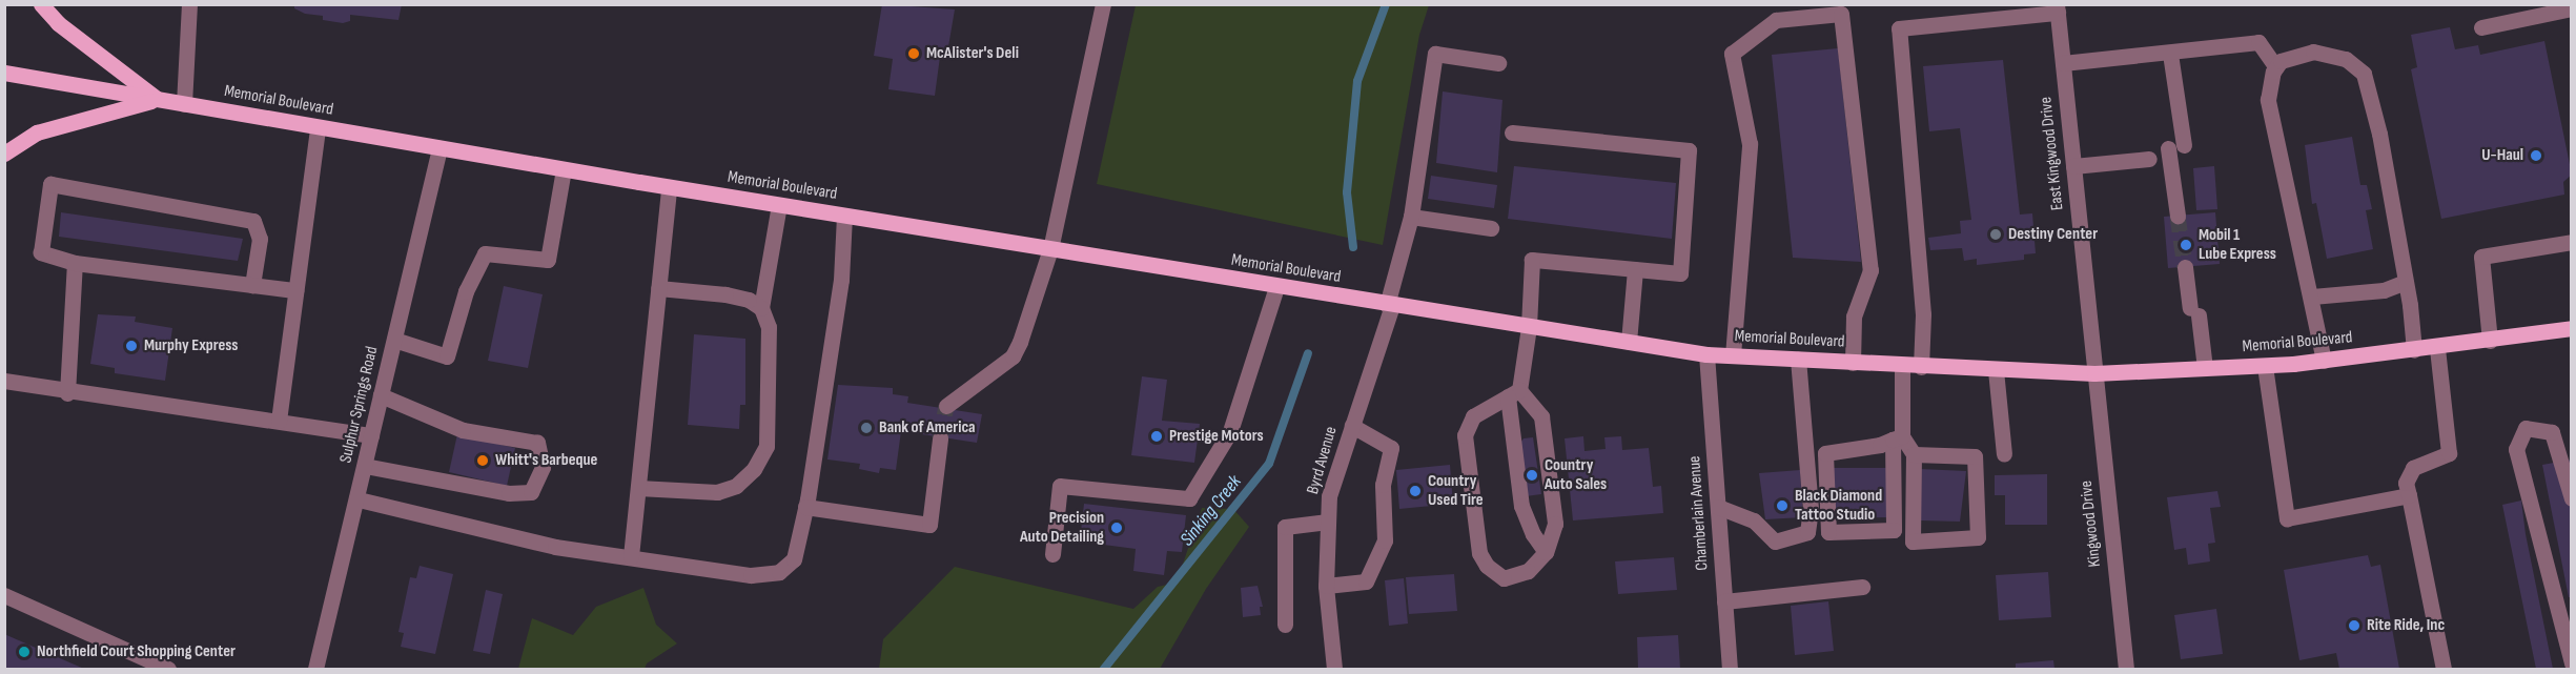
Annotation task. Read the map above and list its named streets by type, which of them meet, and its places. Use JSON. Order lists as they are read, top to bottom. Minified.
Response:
{"streets":{"main road":["Memorial Boulevard"],"street":["East Kingwood Drive","Sulphur Springs Road","Byrd Avenue","Chamberlain Avenue","Kingwood Drive"]},"crossings":[["Memorial Boulevard","East Kingwood Drive"],["Memorial Boulevard","Sulphur Springs Road"],["Memorial Boulevard","Byrd Avenue"],["Memorial Boulevard","Chamberlain Avenue"],["Memorial Boulevard","Kingwood Drive"],["East Kingwood Drive","Kingwood Drive"]],"water":["Sinking Creek"],"places":["McAlister's Deli","U-Haul","Destiny Center","Mobil 1 Lube Express","Murphy Express","Bank of America","Prestige Motors","Whitt's Barbeque","Country Auto Sales","Country Used Tire","Black Diamond Tattoo Studio","Precision Auto Detailing","Rite Ride, Inc","Northfield Court Shopping Center"]}
